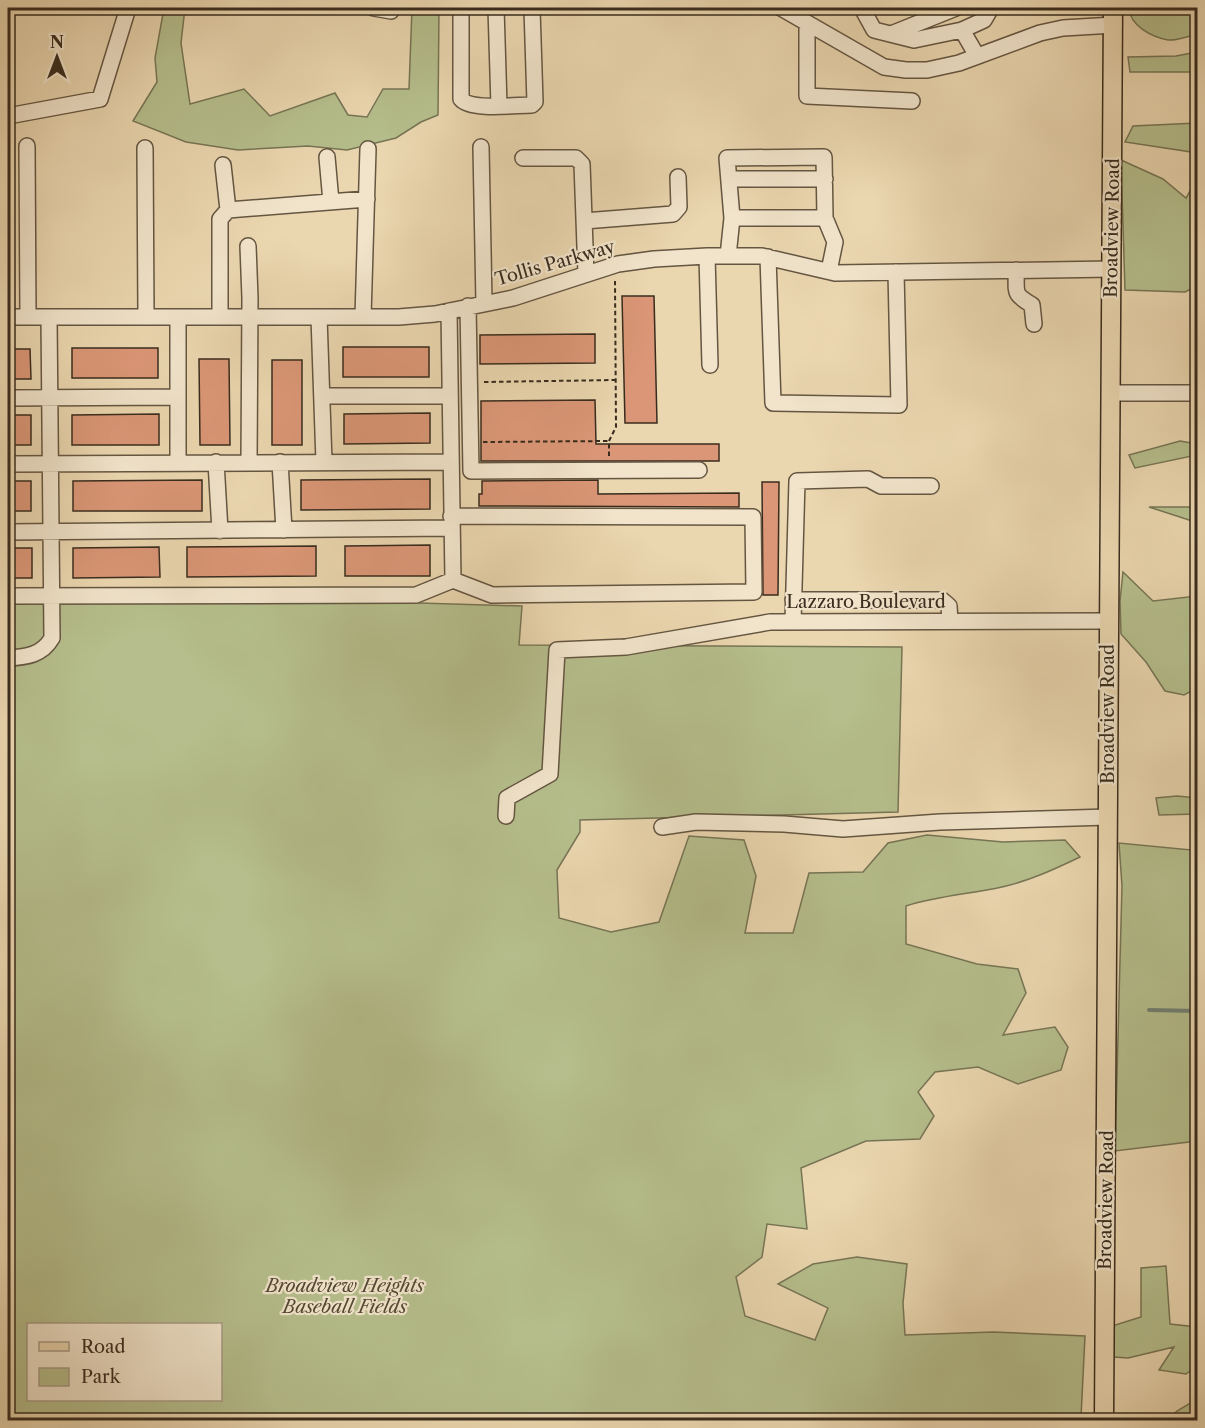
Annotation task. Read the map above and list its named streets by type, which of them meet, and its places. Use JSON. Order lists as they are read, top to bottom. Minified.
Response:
{"streets":{"main road":["Broadview Road"],"street":["Tollis Parkway","Lazzaro Boulevard"]},"crossings":[["Broadview Road","Tollis Parkway"],["Broadview Road","Lazzaro Boulevard"]],"parks":["Broadview Heights Baseball Fields"],"legend":["Road","Park"],"north":"top"}
